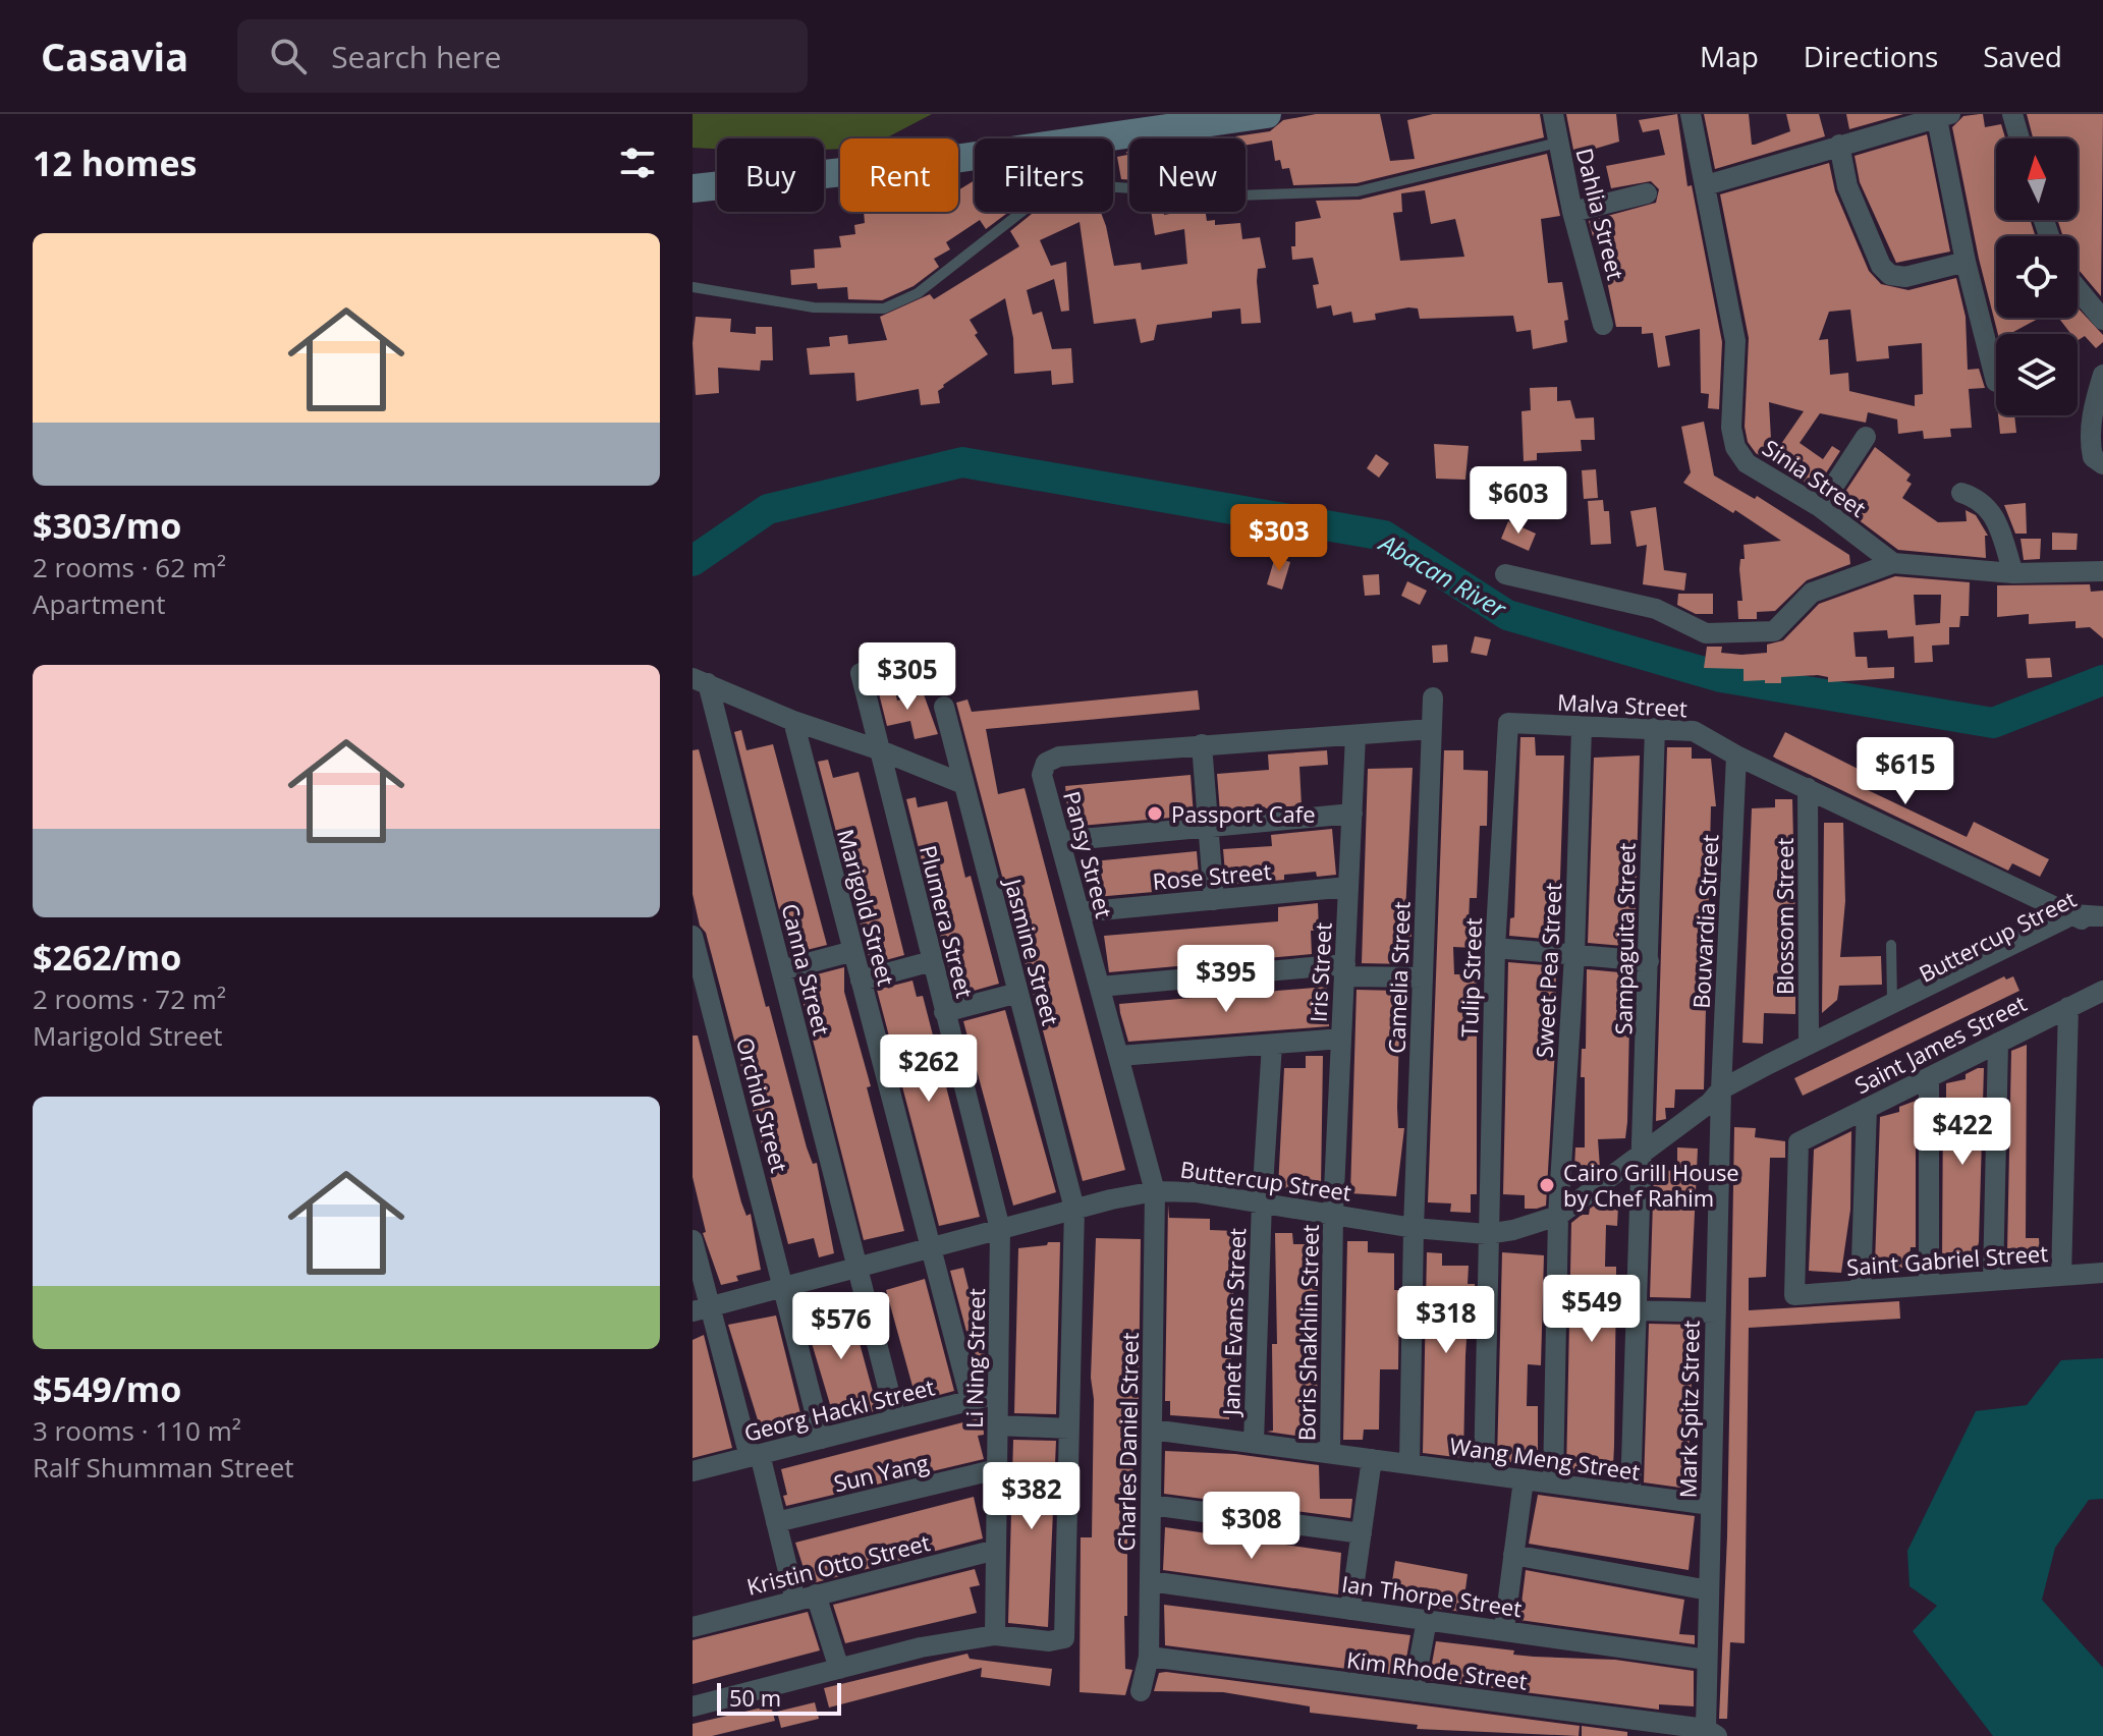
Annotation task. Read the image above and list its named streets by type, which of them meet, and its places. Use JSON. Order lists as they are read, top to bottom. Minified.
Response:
{"streets":{"street":["Dahlia Street","Sinia Street","Malva Street","Pansy Street","Rose Street","Marigold Street","Blossom Street","Plumera Street","Bouvardia Street","Buttercup Street","Sampaguita Street","Jasmine Street","Canna Street","Sweet Pea Street","Iris Street","Camelia Street","Tulip Street","Saint James Street","Orchid Street","Saint Gabriel Street","Janet Evans Street","Boris Shakhlin Street","Li Ning Street","Georg Hackl Street","Mark Spitz Street","Charles Daniel Street","Wang Meng Street","Sun Yang","Kristin Otto Street","Ian Thorpe Street","Kim Rhode Street"]},"crossings":[["Malva Street","Blossom Street"],["Malva Street","Bouvardia Street"],["Malva Street","Buttercup Street"],["Malva Street","Sampaguita Street"],["Malva Street","Sweet Pea Street"],["Malva Street","Tulip Street"],["Pansy Street","Rose Street"],["Pansy Street","Buttercup Street"],["Pansy Street","Iris Street"],["Pansy Street","Camelia Street"],["Pansy Street","Charles Daniel Street"],["Rose Street","Iris Street"],["Marigold Street","Buttercup Street"],["Marigold Street","Georg Hackl Street"],["Blossom Street","Buttercup Street"],["Plumera Street","Buttercup Street"],["Plumera Street","Li Ning Street"],["Bouvardia Street","Buttercup Street"],["Bouvardia Street","Mark Spitz Street"],["Buttercup Street","Sampaguita Street"],["Buttercup Street","Jasmine Street"],["Buttercup Street","Canna Street"],["Buttercup Street","Sweet Pea Street"],["Buttercup Street","Iris Street"],["Buttercup Street","Camelia Street"],["Buttercup Street","Tulip Street"],["Buttercup Street","Orchid Street"],["Buttercup Street","Janet Evans Street"],["Buttercup Street","Boris Shakhlin Street"],["Buttercup Street","Li Ning Street"],["Buttercup Street","Mark Spitz Street"],["Buttercup Street","Charles Daniel Street"],["Sampaguita Street","Wang Meng Street"],["Jasmine Street","Li Ning Street"],["Canna Street","Georg Hackl Street"],["Sweet Pea Street","Wang Meng Street"],["Iris Street","Boris Shakhlin Street"],["Camelia Street","Wang Meng Street"],["Tulip Street","Wang Meng Street"],["Saint James Street","Saint Gabriel Street"],["Orchid Street","Georg Hackl Street"],["Janet Evans Street","Wang Meng Street"],["Boris Shakhlin Street","Wang Meng Street"],["Li Ning Street","Georg Hackl Street"],["Li Ning Street","Sun Yang"],["Li Ning Street","Kristin Otto Street"],["Mark Spitz Street","Wang Meng Street"],["Mark Spitz Street","Ian Thorpe Street"],["Mark Spitz Street","Kim Rhode Street"],["Charles Daniel Street","Wang Meng Street"],["Charles Daniel Street","Ian Thorpe Street"],["Charles Daniel Street","Kim Rhode Street"]],"water":["Abacan River"],"places":["Passport Cafe","Cairo Grill House by Chef Rahim"],"scale_bar":"50 m","north":"top","page":{"header":"Casavia","search":"Search here","nav":["Map","Directions","Saved"],"heading":"12 homes","chip":["Buy","Rent","Filters","New"],"list":[{"name":"$303/mo","note":"2 rooms · 62 m² · Apartment"},{"name":"$262/mo","note":"2 rooms · 72 m² · Marigold Street"},{"name":"$549/mo","note":"3 rooms · 110 m² · Ralf Shumman Street"}],"price":["$603","$303","$305","$615","$395","$262","$422","$549","$318","$576","$382","$308"],"scale":"50 m"}}
